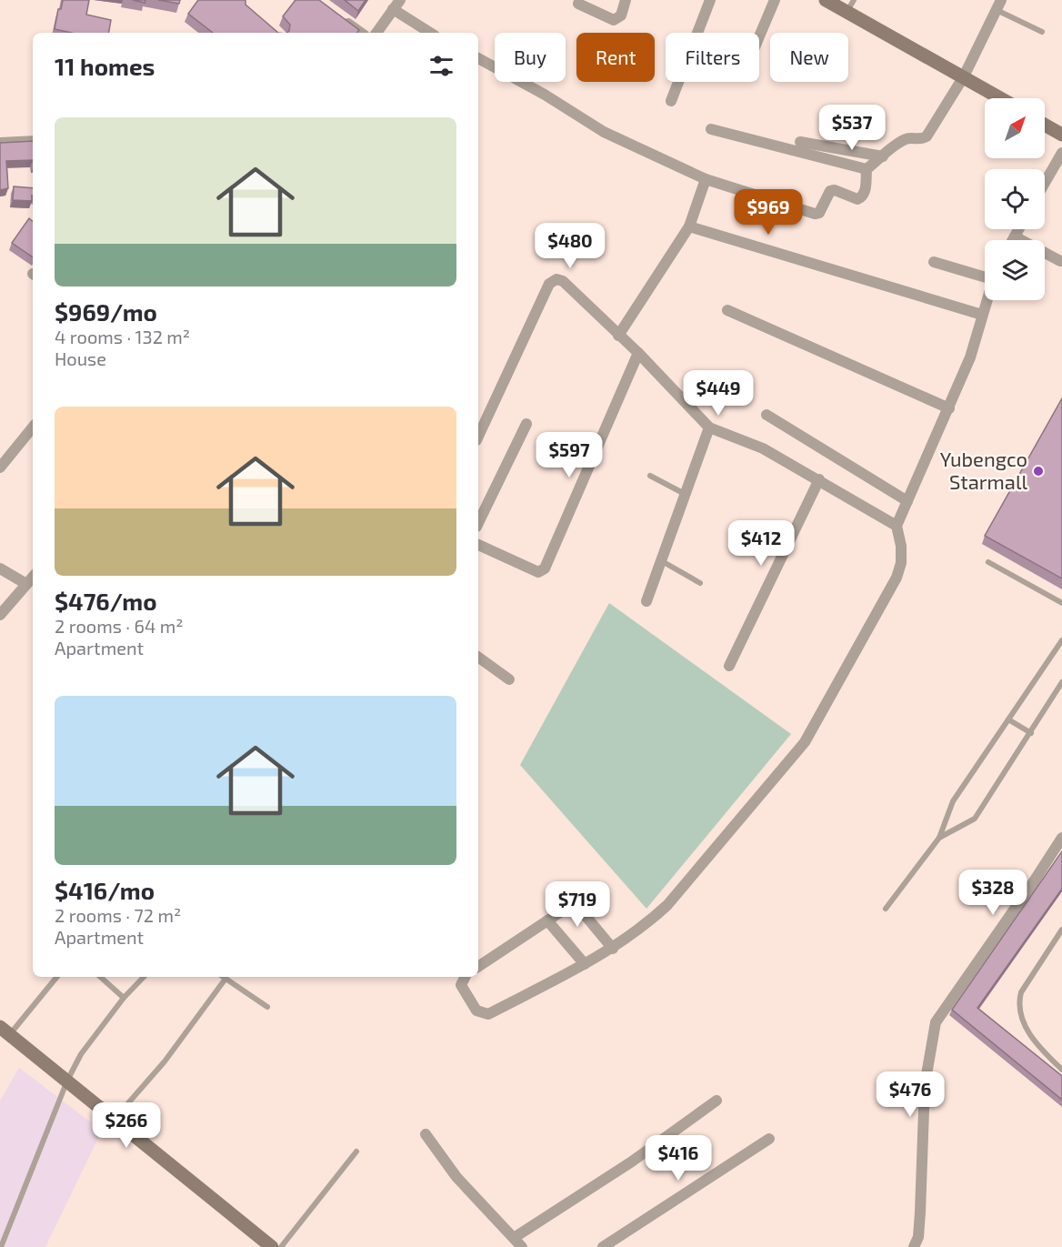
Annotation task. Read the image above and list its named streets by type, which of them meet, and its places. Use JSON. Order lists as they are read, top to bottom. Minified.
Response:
{"places":["Yubengco Starmall"],"north":"top right","page":{"chip":["Buy","Rent","Filters","New"],"heading":"11 homes","list":[{"name":"$969/mo","note":"4 rooms · 132 m² · House"},{"name":"$476/mo","note":"2 rooms · 64 m² · Apartment"},{"name":"$416/mo","note":"2 rooms · 72 m² · Apartment"}],"price":["$537","$969","$480","$449","$597","$412","$328","$719","$476","$266","$416"]}}
